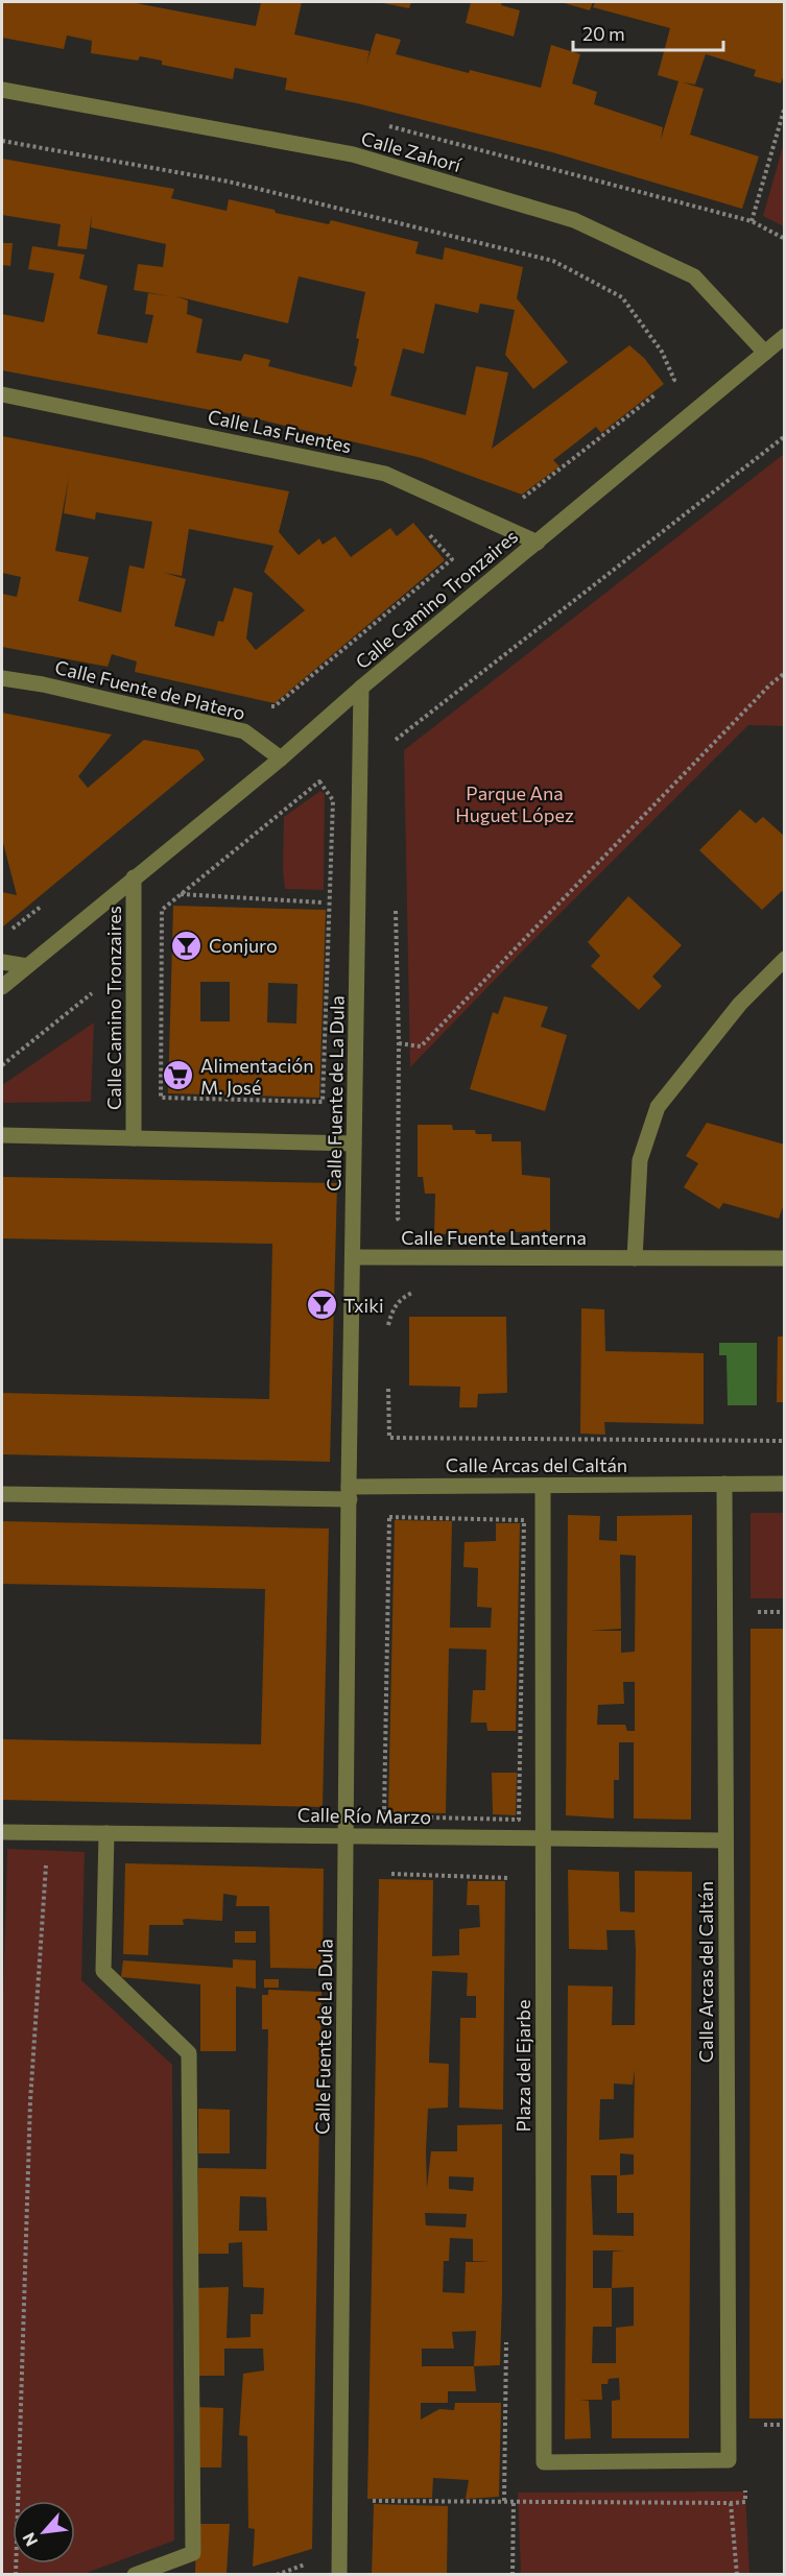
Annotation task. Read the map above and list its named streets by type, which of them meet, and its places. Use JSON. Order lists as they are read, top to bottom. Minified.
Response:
{"streets":{"street":["Calle Zahorí","Calle Las Fuentes","Calle Camino Tronzaires","Calle Fuente de Platero","Calle Fuente de La Dula","Calle Fuente Lanterna","Calle Arcas del Caltán","Calle Río Marzo","Plaza del Ejarbe"]},"crossings":[["Calle Zahorí","Calle Camino Tronzaires"],["Calle Las Fuentes","Calle Camino Tronzaires"],["Calle Camino Tronzaires","Calle Fuente de Platero"],["Calle Camino Tronzaires","Calle Fuente de La Dula"],["Calle Fuente de La Dula","Calle Fuente Lanterna"],["Calle Fuente de La Dula","Calle Arcas del Caltán"],["Calle Fuente de La Dula","Calle Río Marzo"],["Calle Arcas del Caltán","Calle Río Marzo"],["Calle Arcas del Caltán","Plaza del Ejarbe"],["Calle Río Marzo","Plaza del Ejarbe"]],"parks":["Parque Ana Huguet López"],"places":{"bar":["Conjuro","Txiki"],"supermarket":["Alimentación M. José"]},"scale_bar":"20 m","north":"bottom left"}
